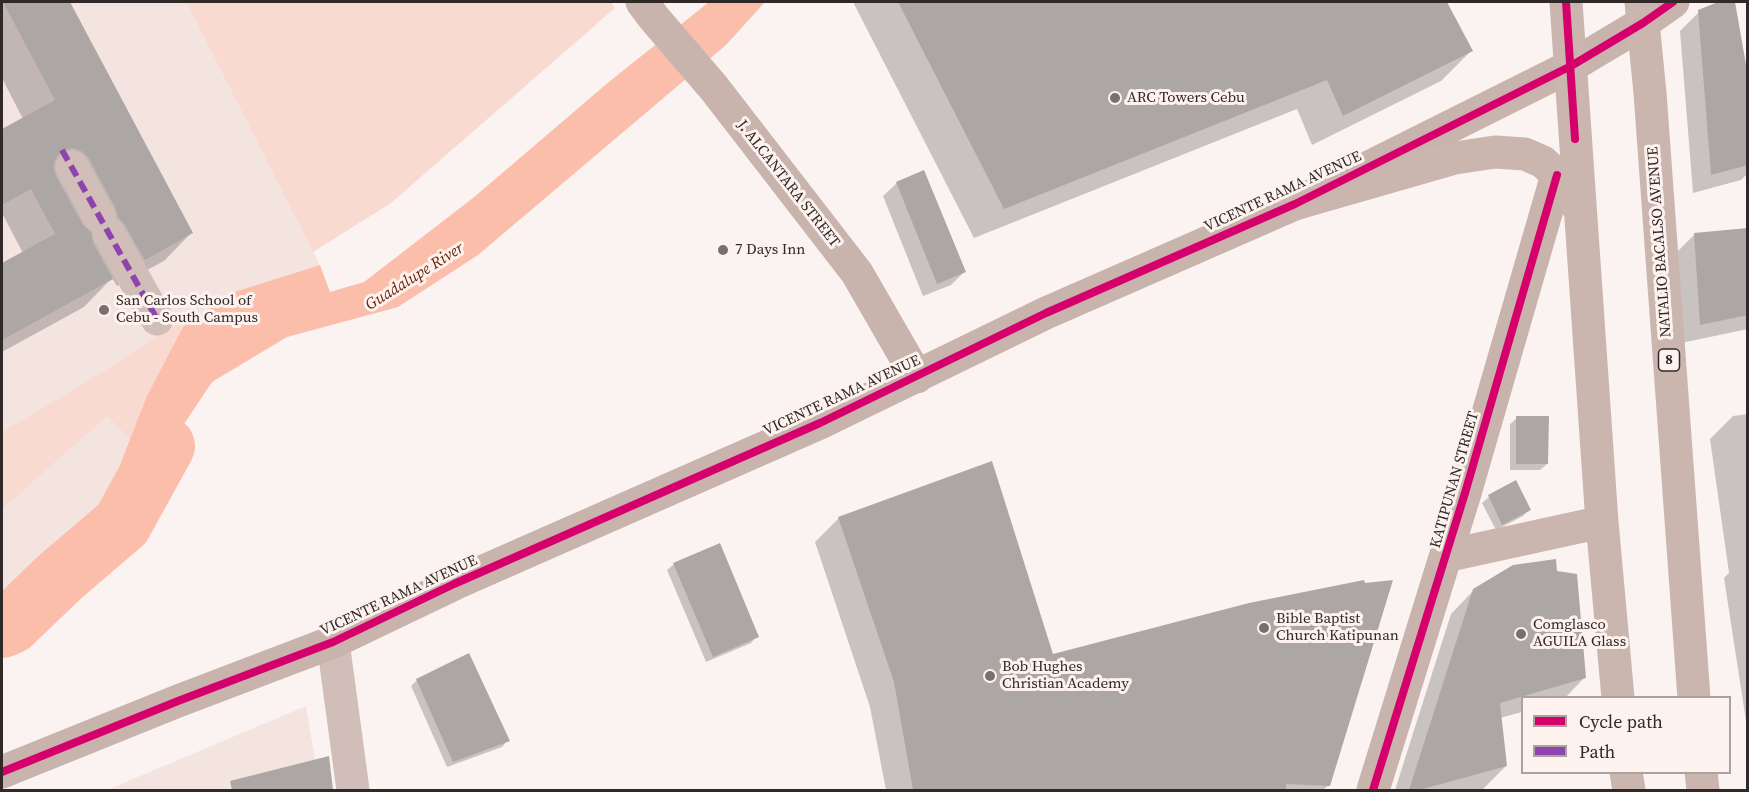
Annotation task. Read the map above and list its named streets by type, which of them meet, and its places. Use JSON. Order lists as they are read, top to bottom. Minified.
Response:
{"streets":{"main road":["J. ALCANTARA STREET","VICENTE RAMA AVENUE","NATALIO BACALSO AVENUE","8","KATIPUNAN STREET"]},"crossings":[["J. ALCANTARA STREET","VICENTE RAMA AVENUE"],["VICENTE RAMA AVENUE","NATALIO BACALSO AVENUE"]],"water":["Guadalupe River"],"places":["ARC Towers Cebu","7 Days Inn","San Carlos School of Cebu - South Campus","Bible Baptist Church Katipunan","Comglasco AGUILA Glass","Bob Hughes Christian Academy"],"legend":["Cycle path","Path"]}
